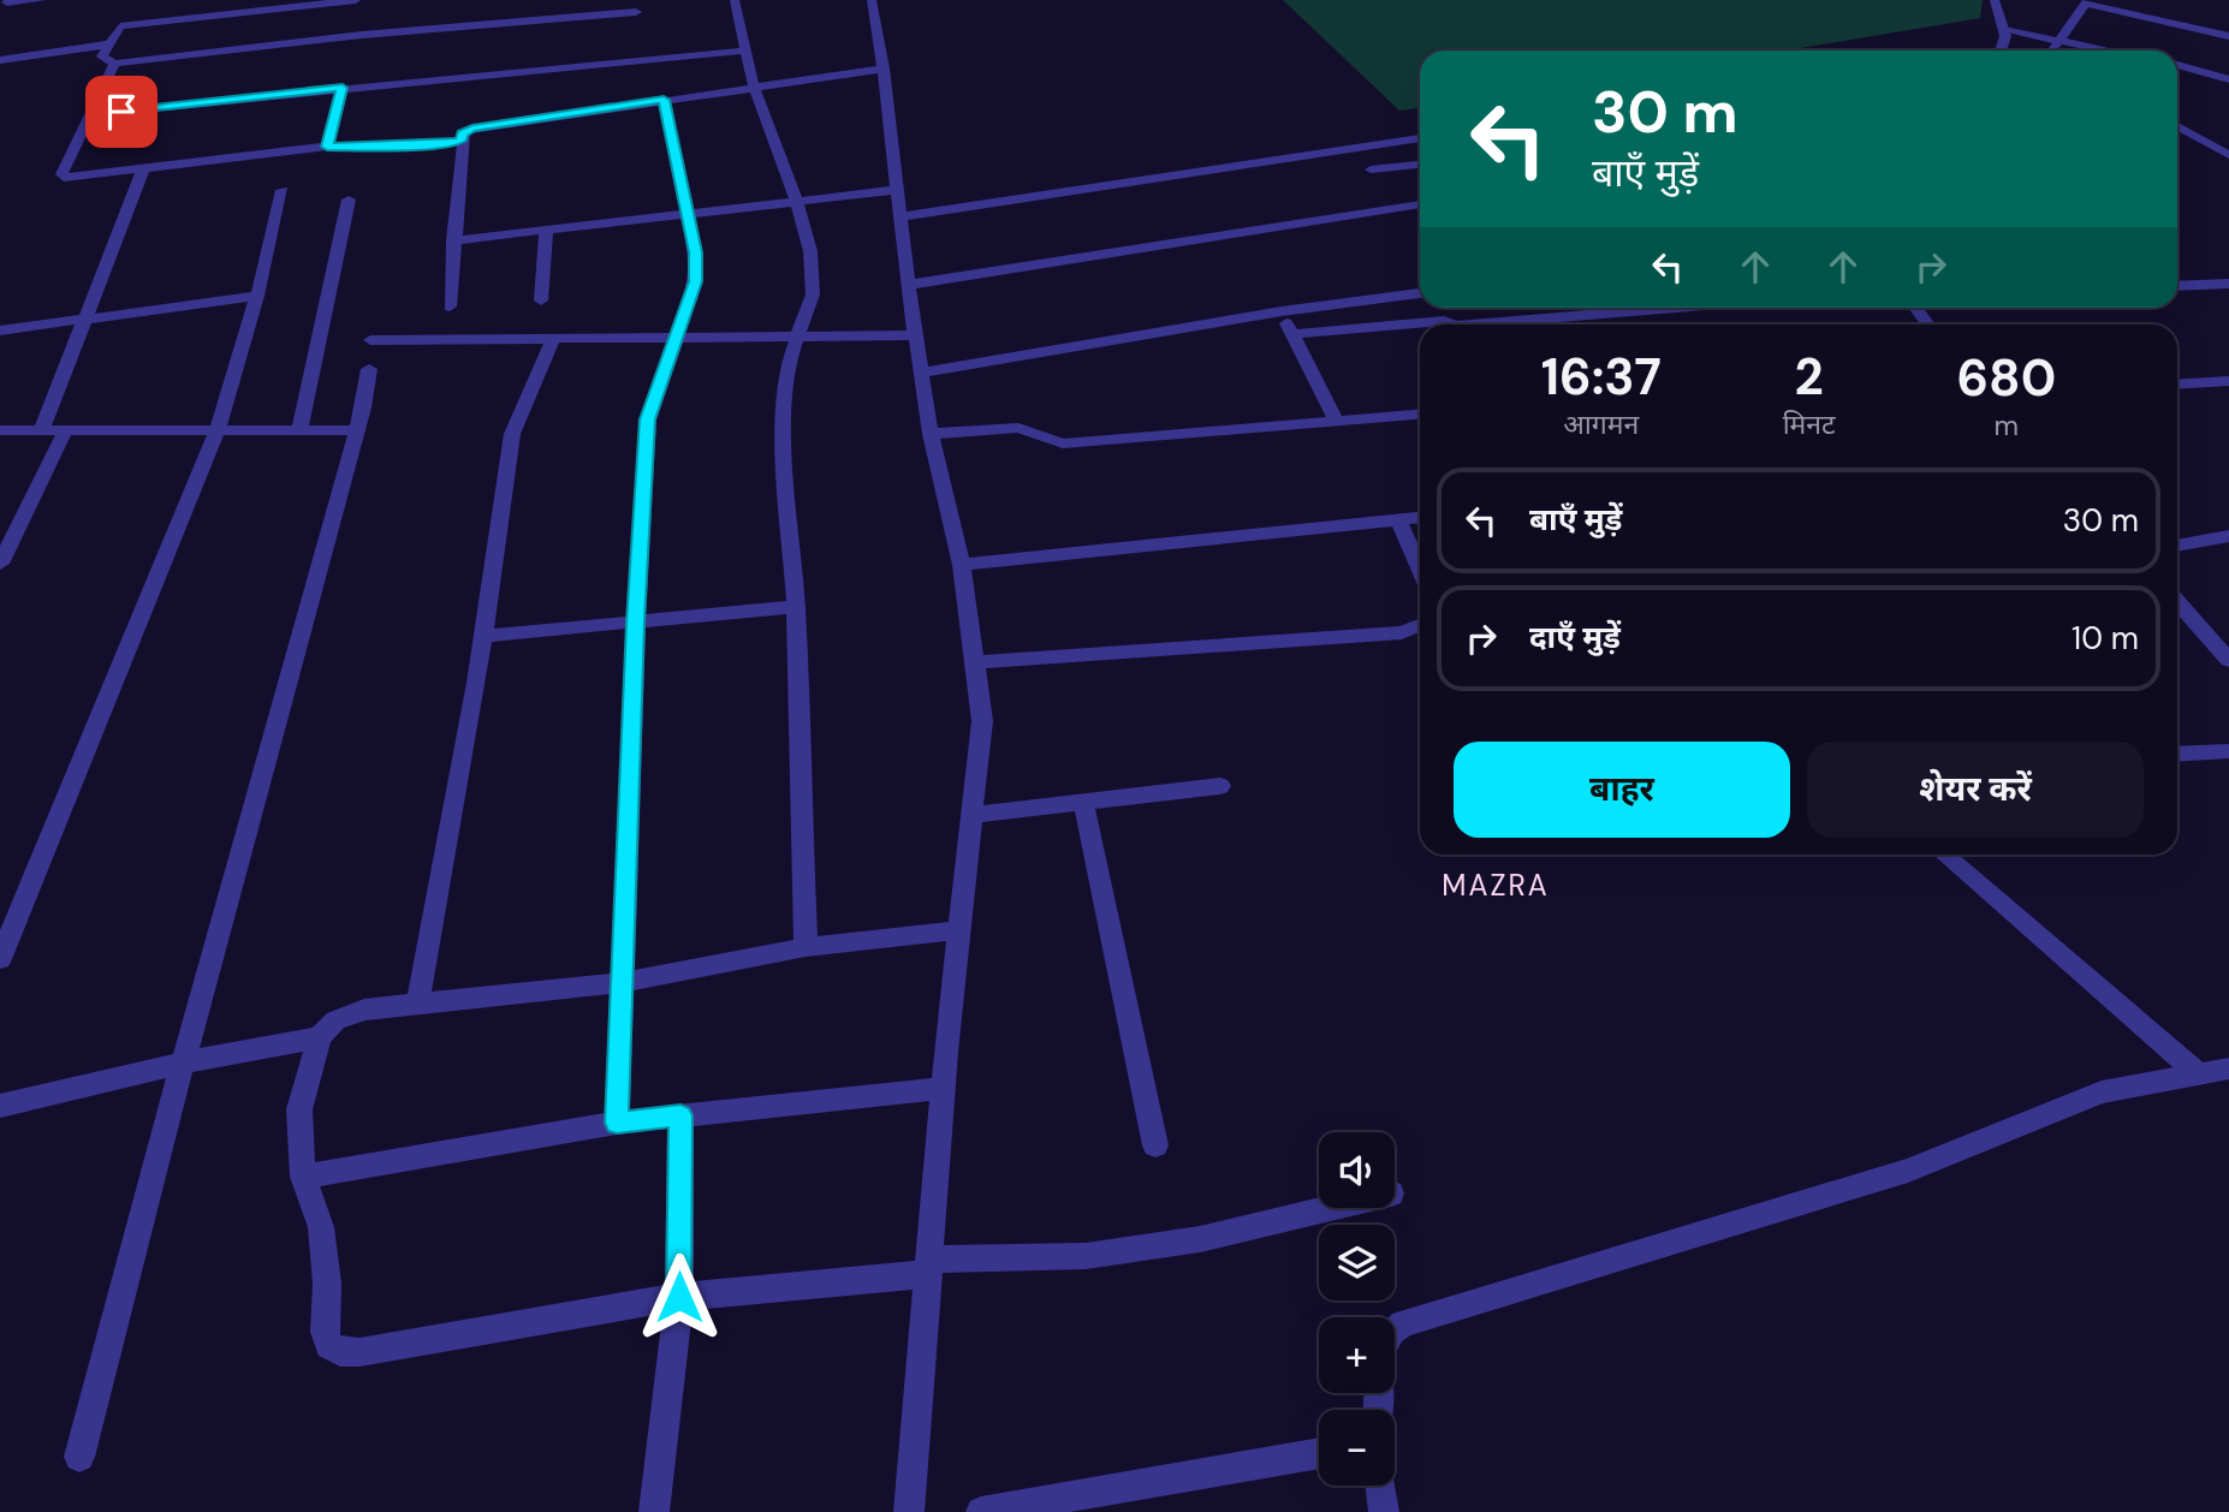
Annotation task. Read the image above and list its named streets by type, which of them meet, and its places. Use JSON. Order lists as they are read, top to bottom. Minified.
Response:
{"districts":["MAZRA"],"page":{"turn":["30 m","बाएँ मुड़ें"],"eta":["16:37","आगमन","2","मिनट","680","m"],"list":[{"name":"बाएँ मुड़ें","value":"30 m"},{"name":"दाएँ मुड़ें","value":"10 m"}],"buttons":["बाहर","शेयर करें"],"map_buttons":["+","−"]}}
